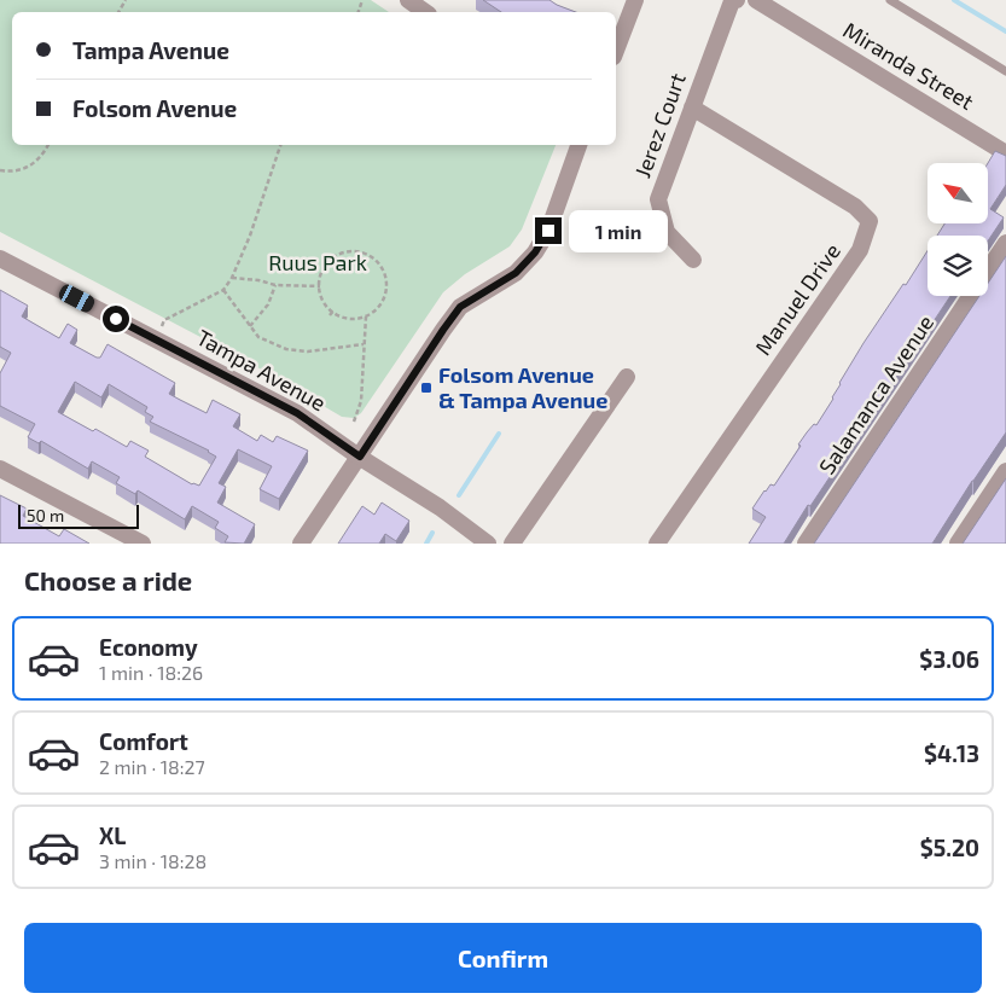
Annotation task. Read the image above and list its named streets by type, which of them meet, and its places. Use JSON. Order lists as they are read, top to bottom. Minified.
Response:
{"streets":{"street":["Miranda Street","Jerez Court","Manuel Drive","Tampa Avenue","Salamanca Avenue"]},"crossings":[["Jerez Court","Manuel Drive"]],"parks":["Ruus Park"],"places":{"transit":["Folsom Avenue & Tampa Avenue"]},"scale_bar":"50 m","north":"top left","page":{"banner":["Tampa Avenue","Folsom Avenue"],"bubble":"1 min","scale":"50 m","heading":"Choose a ride","list":[{"name":"Economy","note":"1 min · 18:26","value":"$3.06"},{"name":"Comfort","note":"2 min · 18:27","value":"$4.13"},{"name":"XL","note":"3 min · 18:28","value":"$5.20"}],"buttons":"Confirm"}}
